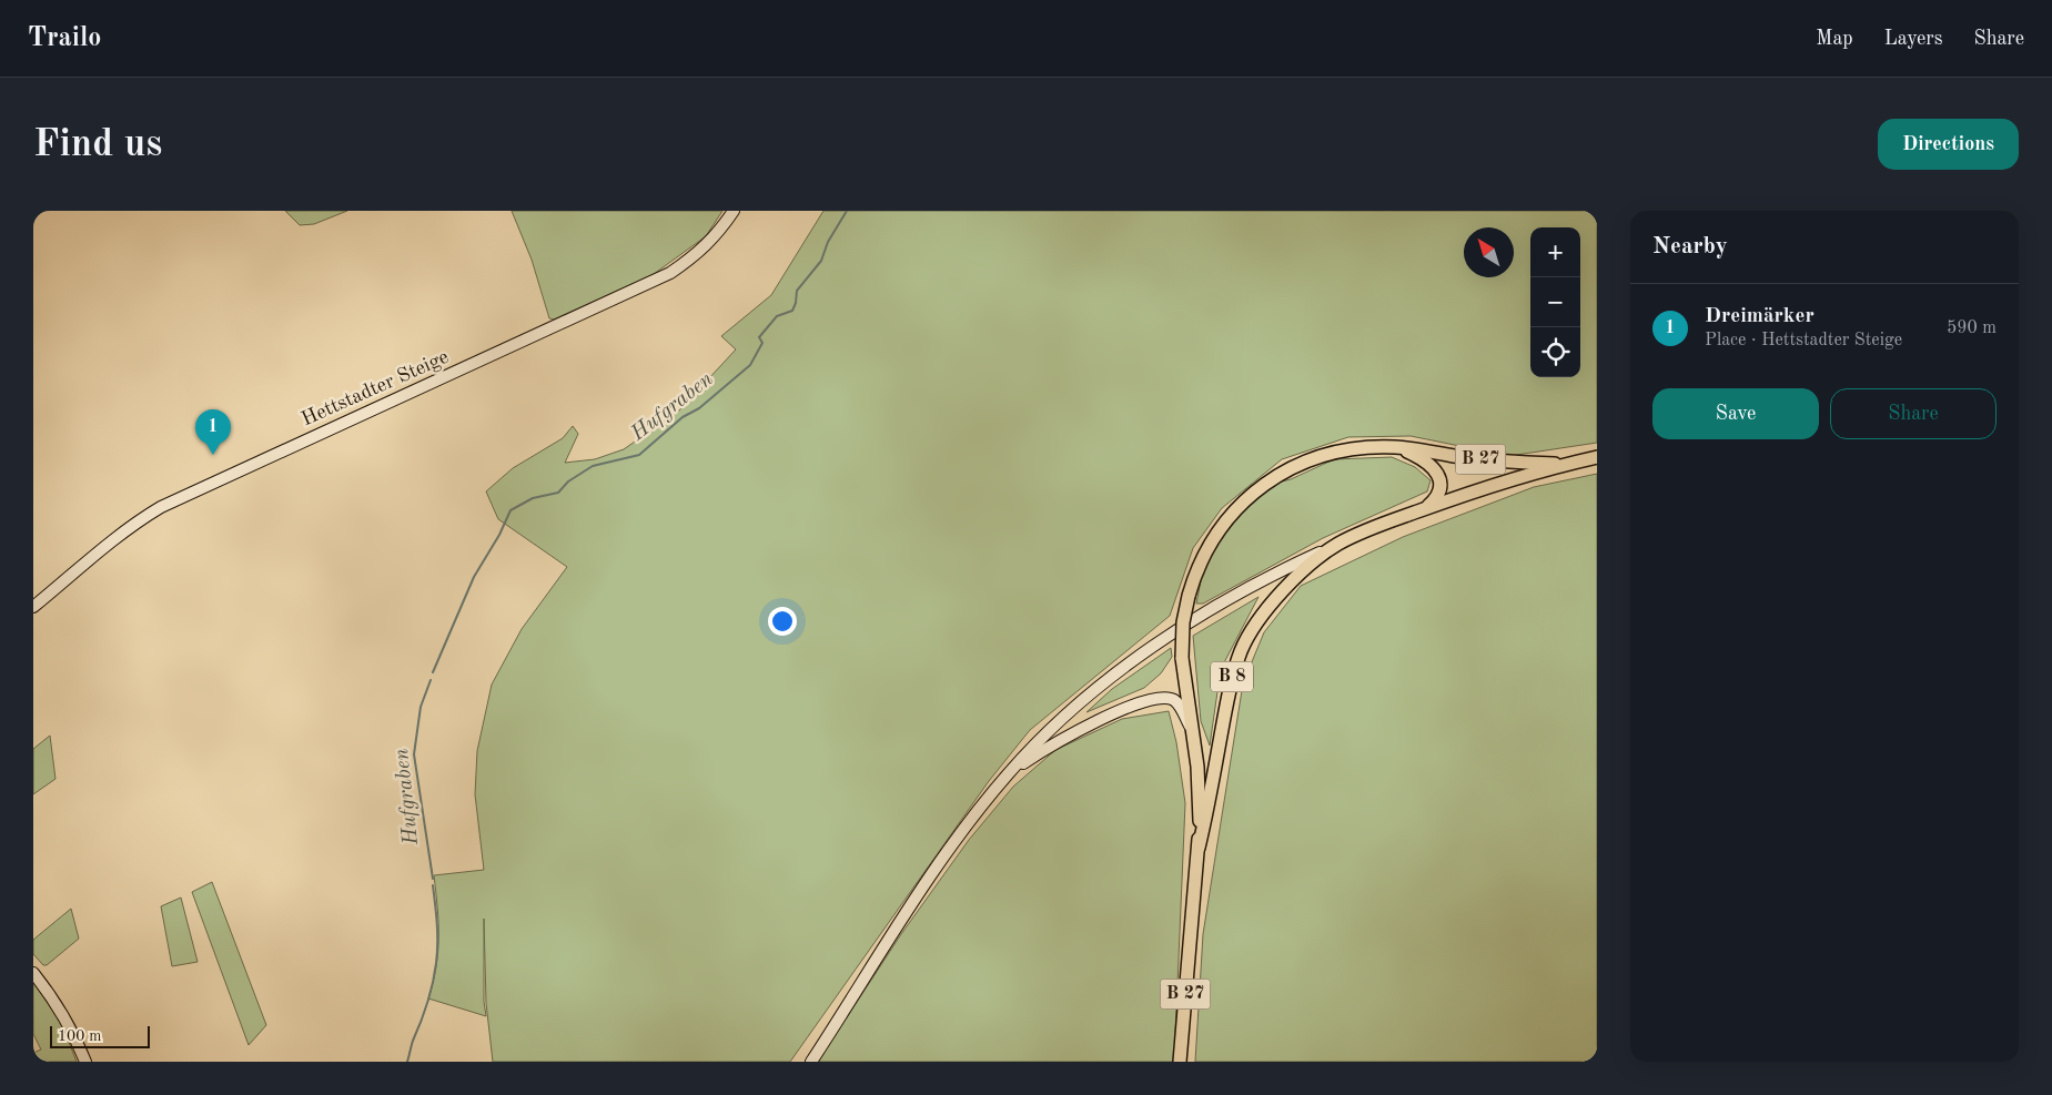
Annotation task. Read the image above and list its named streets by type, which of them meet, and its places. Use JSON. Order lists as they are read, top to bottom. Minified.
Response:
{"streets":{"main road":["Hettstadter Steige","B 27","B 8"]},"crossings":[["B 27","B 8"]],"water":["Hufgraben"],"scale_bar":"100 m","north":"top left","page":{"header":"Trailo","nav":["Map","Layers","Share"],"buttons":["Directions",["Save","Share"]],"title":"Find us","heading":"Nearby","map_buttons":["+","−"],"list":[{"mark":"1","name":"Dreimärker","note":"Place · Hettstadter Steige","value":"590 m"}],"pins":"1","scale":"100 m"}}
